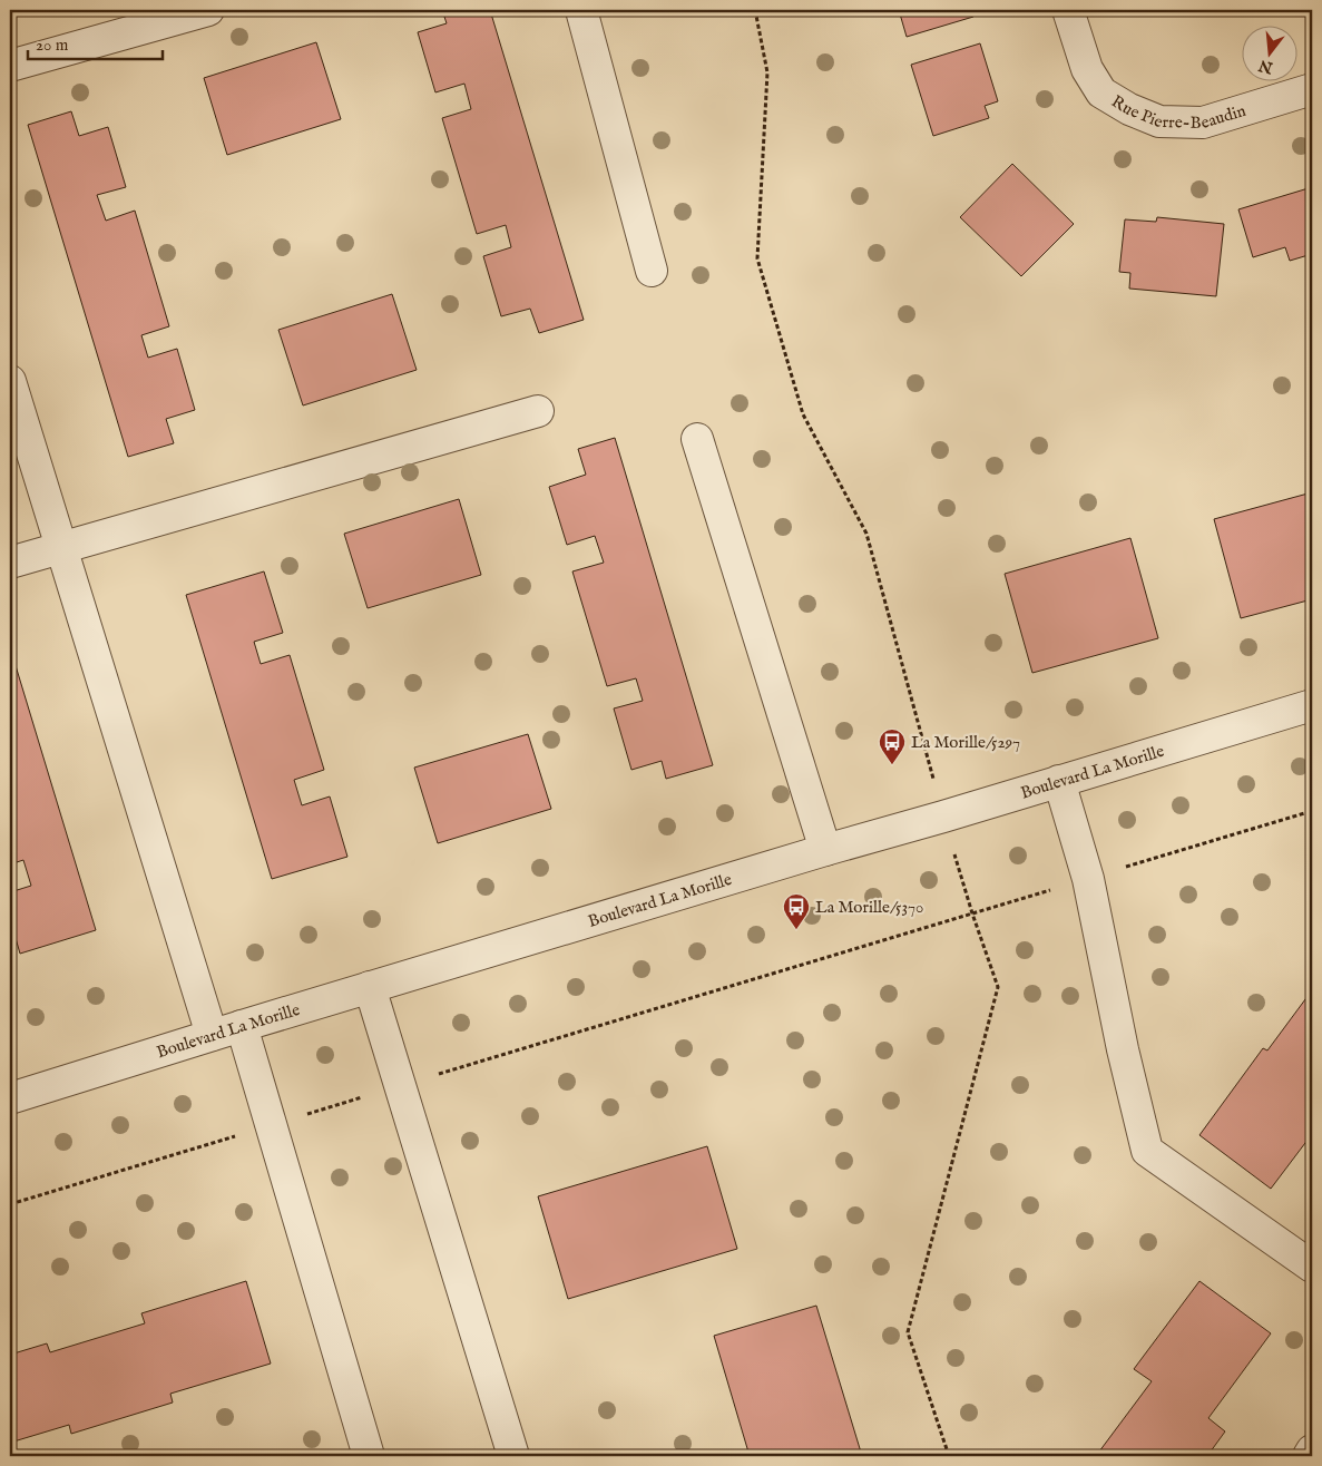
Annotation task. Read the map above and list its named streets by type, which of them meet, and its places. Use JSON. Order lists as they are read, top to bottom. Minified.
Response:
{"streets":{"street":["Rue Pierre-Beaudin","Boulevard La Morille"]},"places":{"bus stop":["La Morille/5297","La Morille/5370"]},"scale_bar":"20 m","north":"bottom"}
